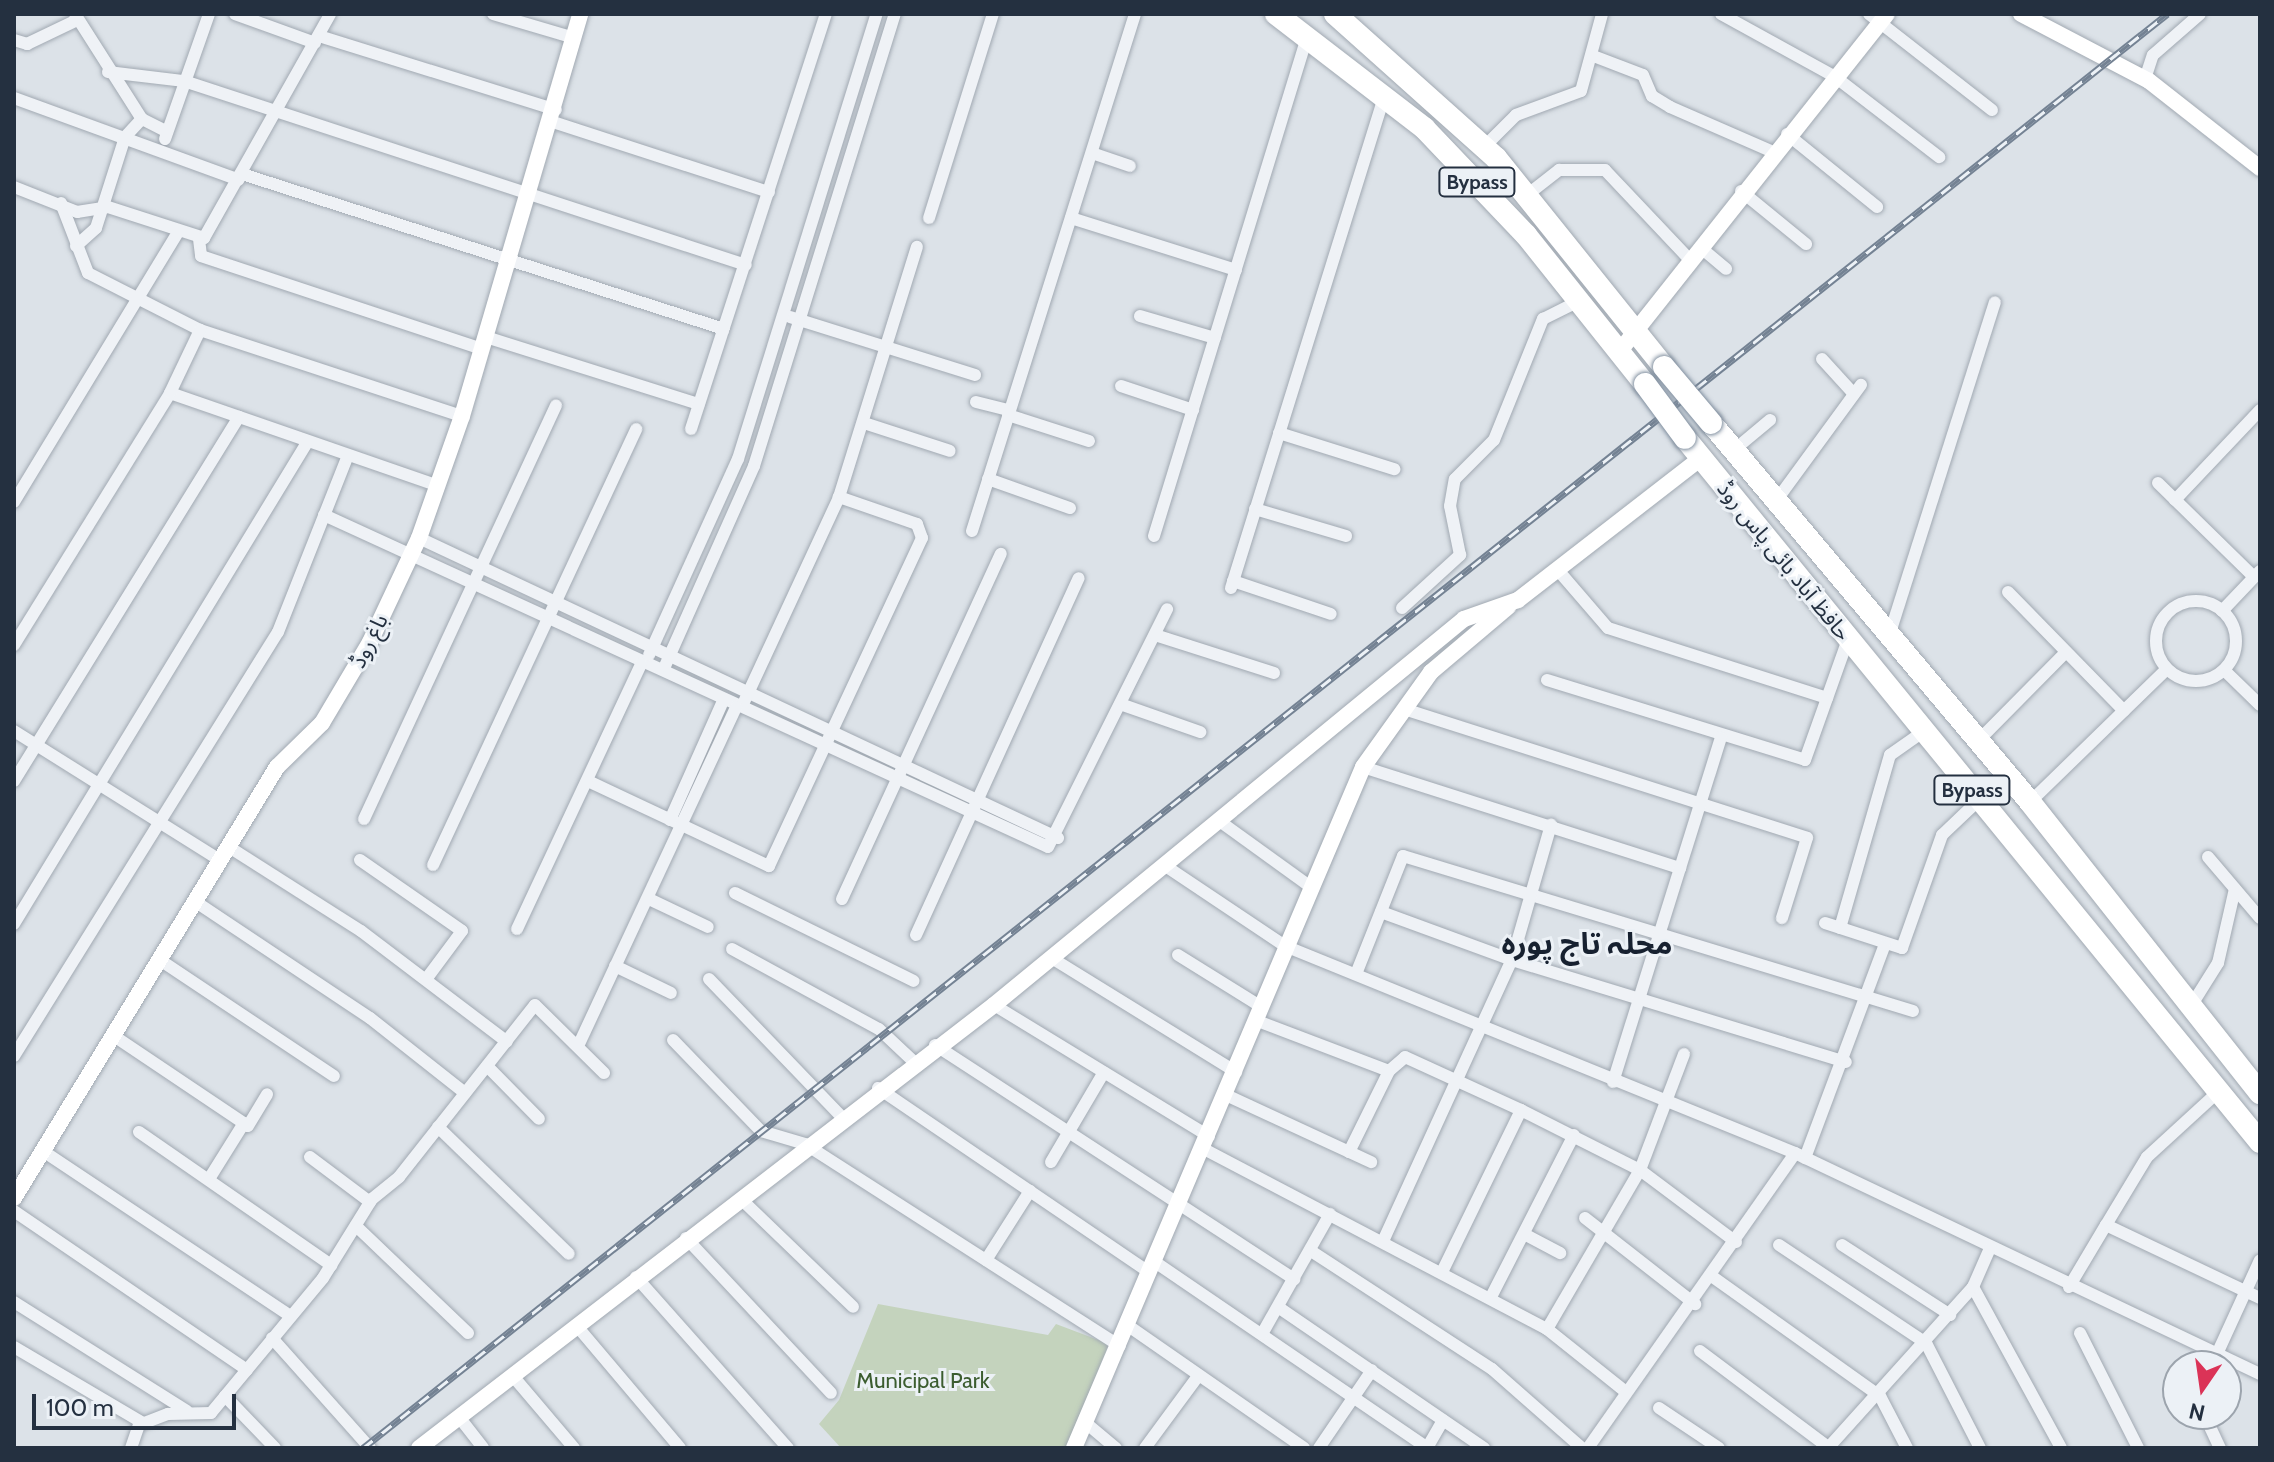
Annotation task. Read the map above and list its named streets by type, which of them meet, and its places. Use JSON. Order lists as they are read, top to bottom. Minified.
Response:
{"streets":{"highway":["Bypass","حافظ آباد بائی پاس روڈ"],"street":["باغ روڈ"]},"districts":["محلہ تاج پورہ"],"parks":["Municipal Park"],"scale_bar":"100 m","north":"bottom"}
